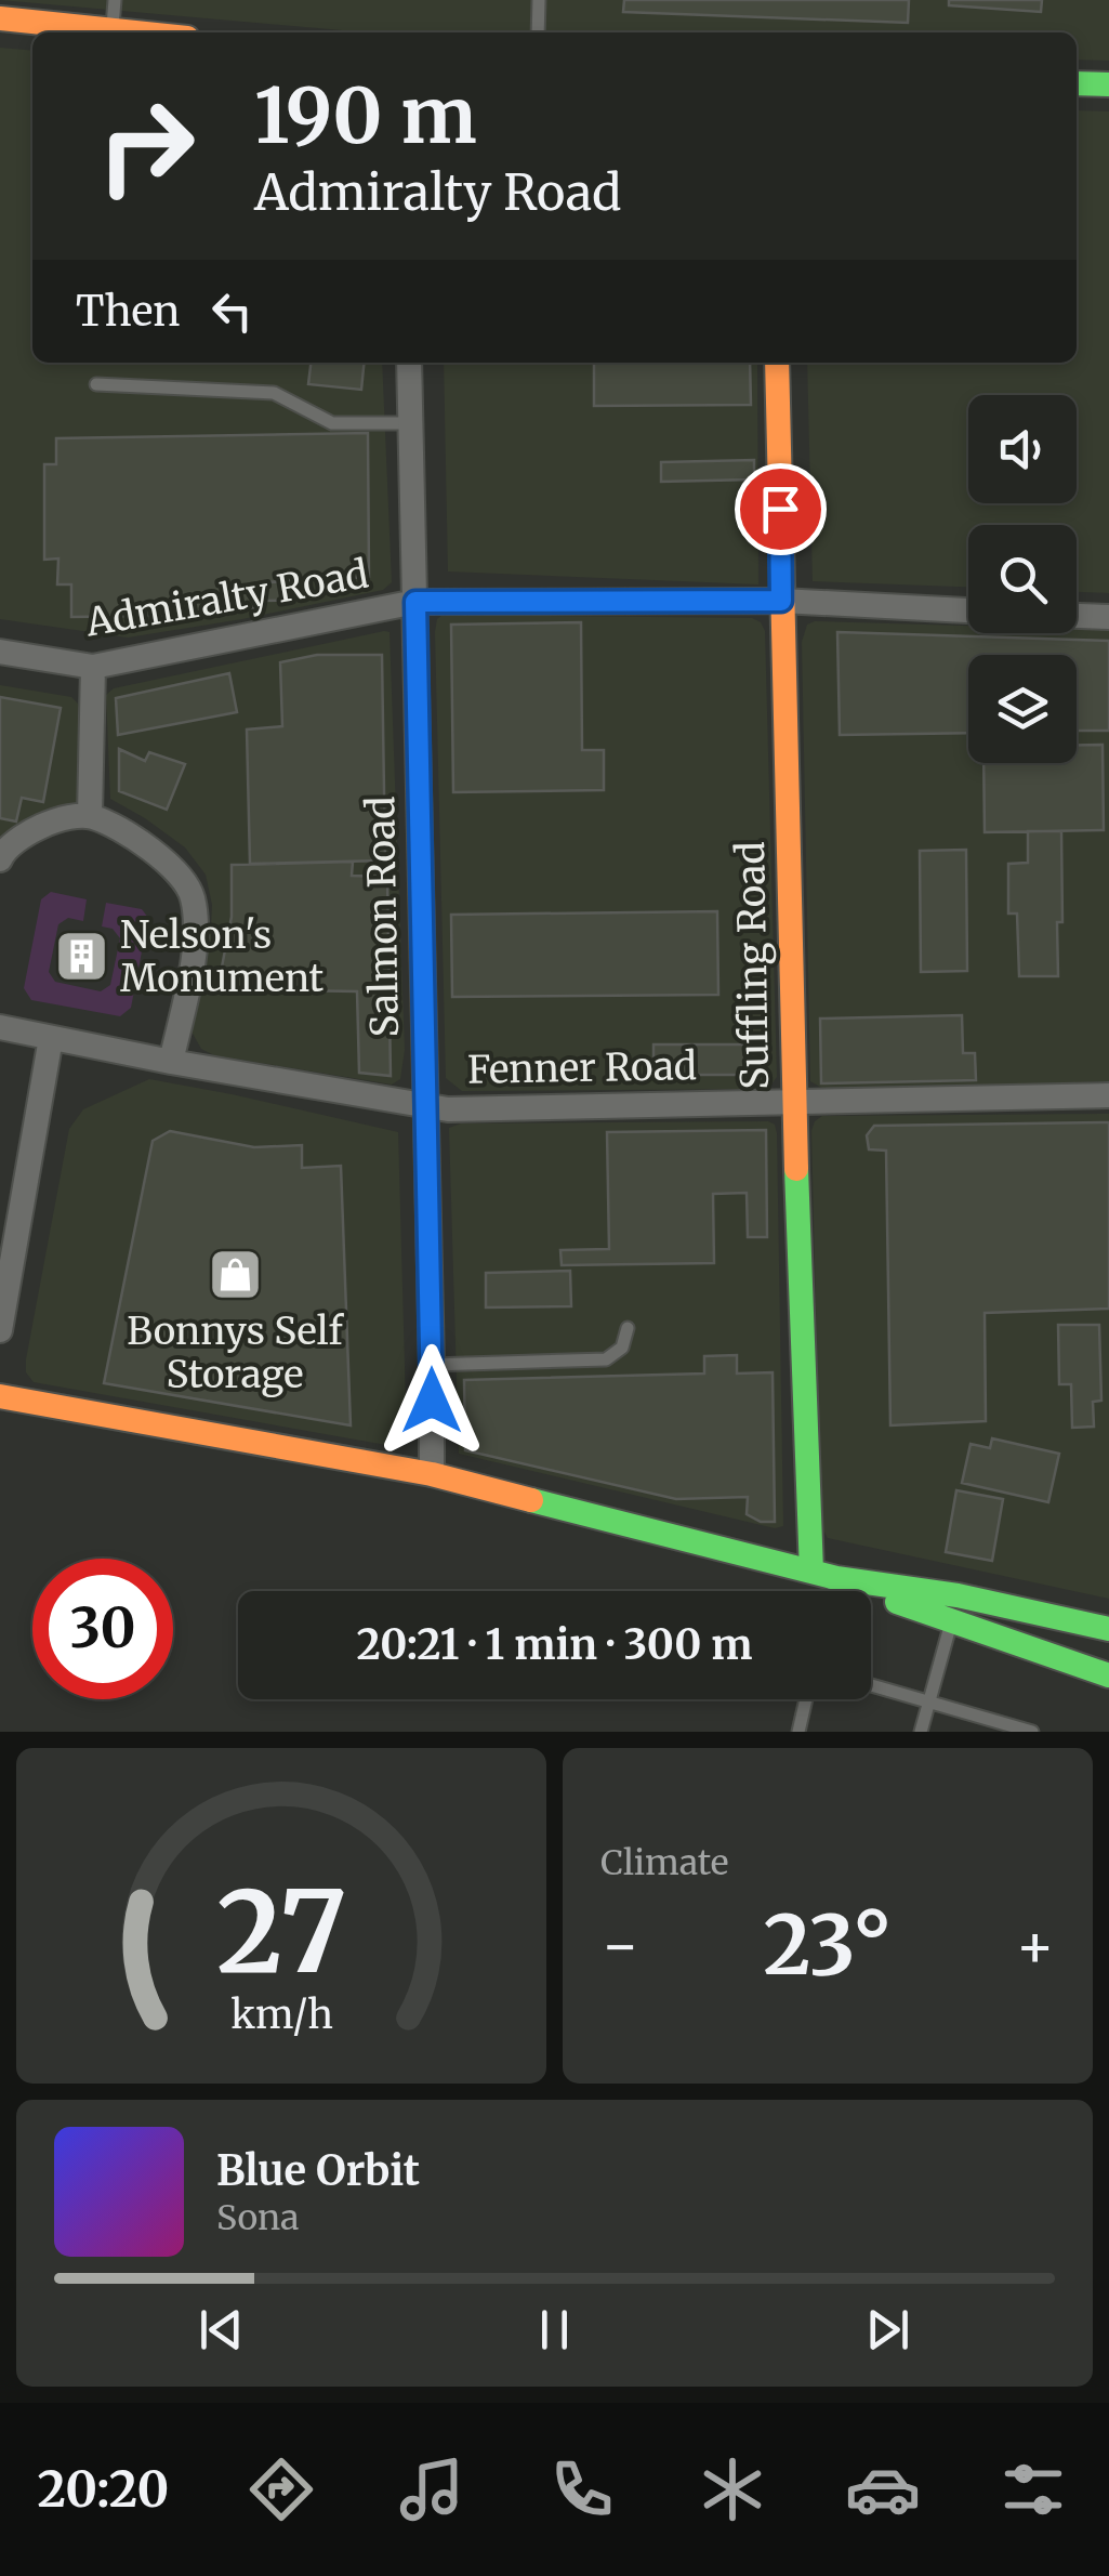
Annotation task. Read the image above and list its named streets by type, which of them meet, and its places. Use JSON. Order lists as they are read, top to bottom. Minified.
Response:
{"streets":{"street":["Admiralty Road","Salmon Road","Suffling Road","Fenner Road"]},"crossings":[["Admiralty Road","Salmon Road"],["Admiralty Road","Suffling Road"],["Salmon Road","Fenner Road"],["Suffling Road","Fenner Road"]],"places":{"building":["Nelson's Monument"],"shop":["Bonnys Self Storage"]},"page":{"turn":["190 m","Admiralty Road"],"then":"Then","limit":"30","trip":"20:21 · 1 min · 300 m","tile":"Climate","heat":["−","23°","+"],"song":["Blue Orbit","Sona"],"tabs":"20:20","gauge":["27","km/h"]}}
